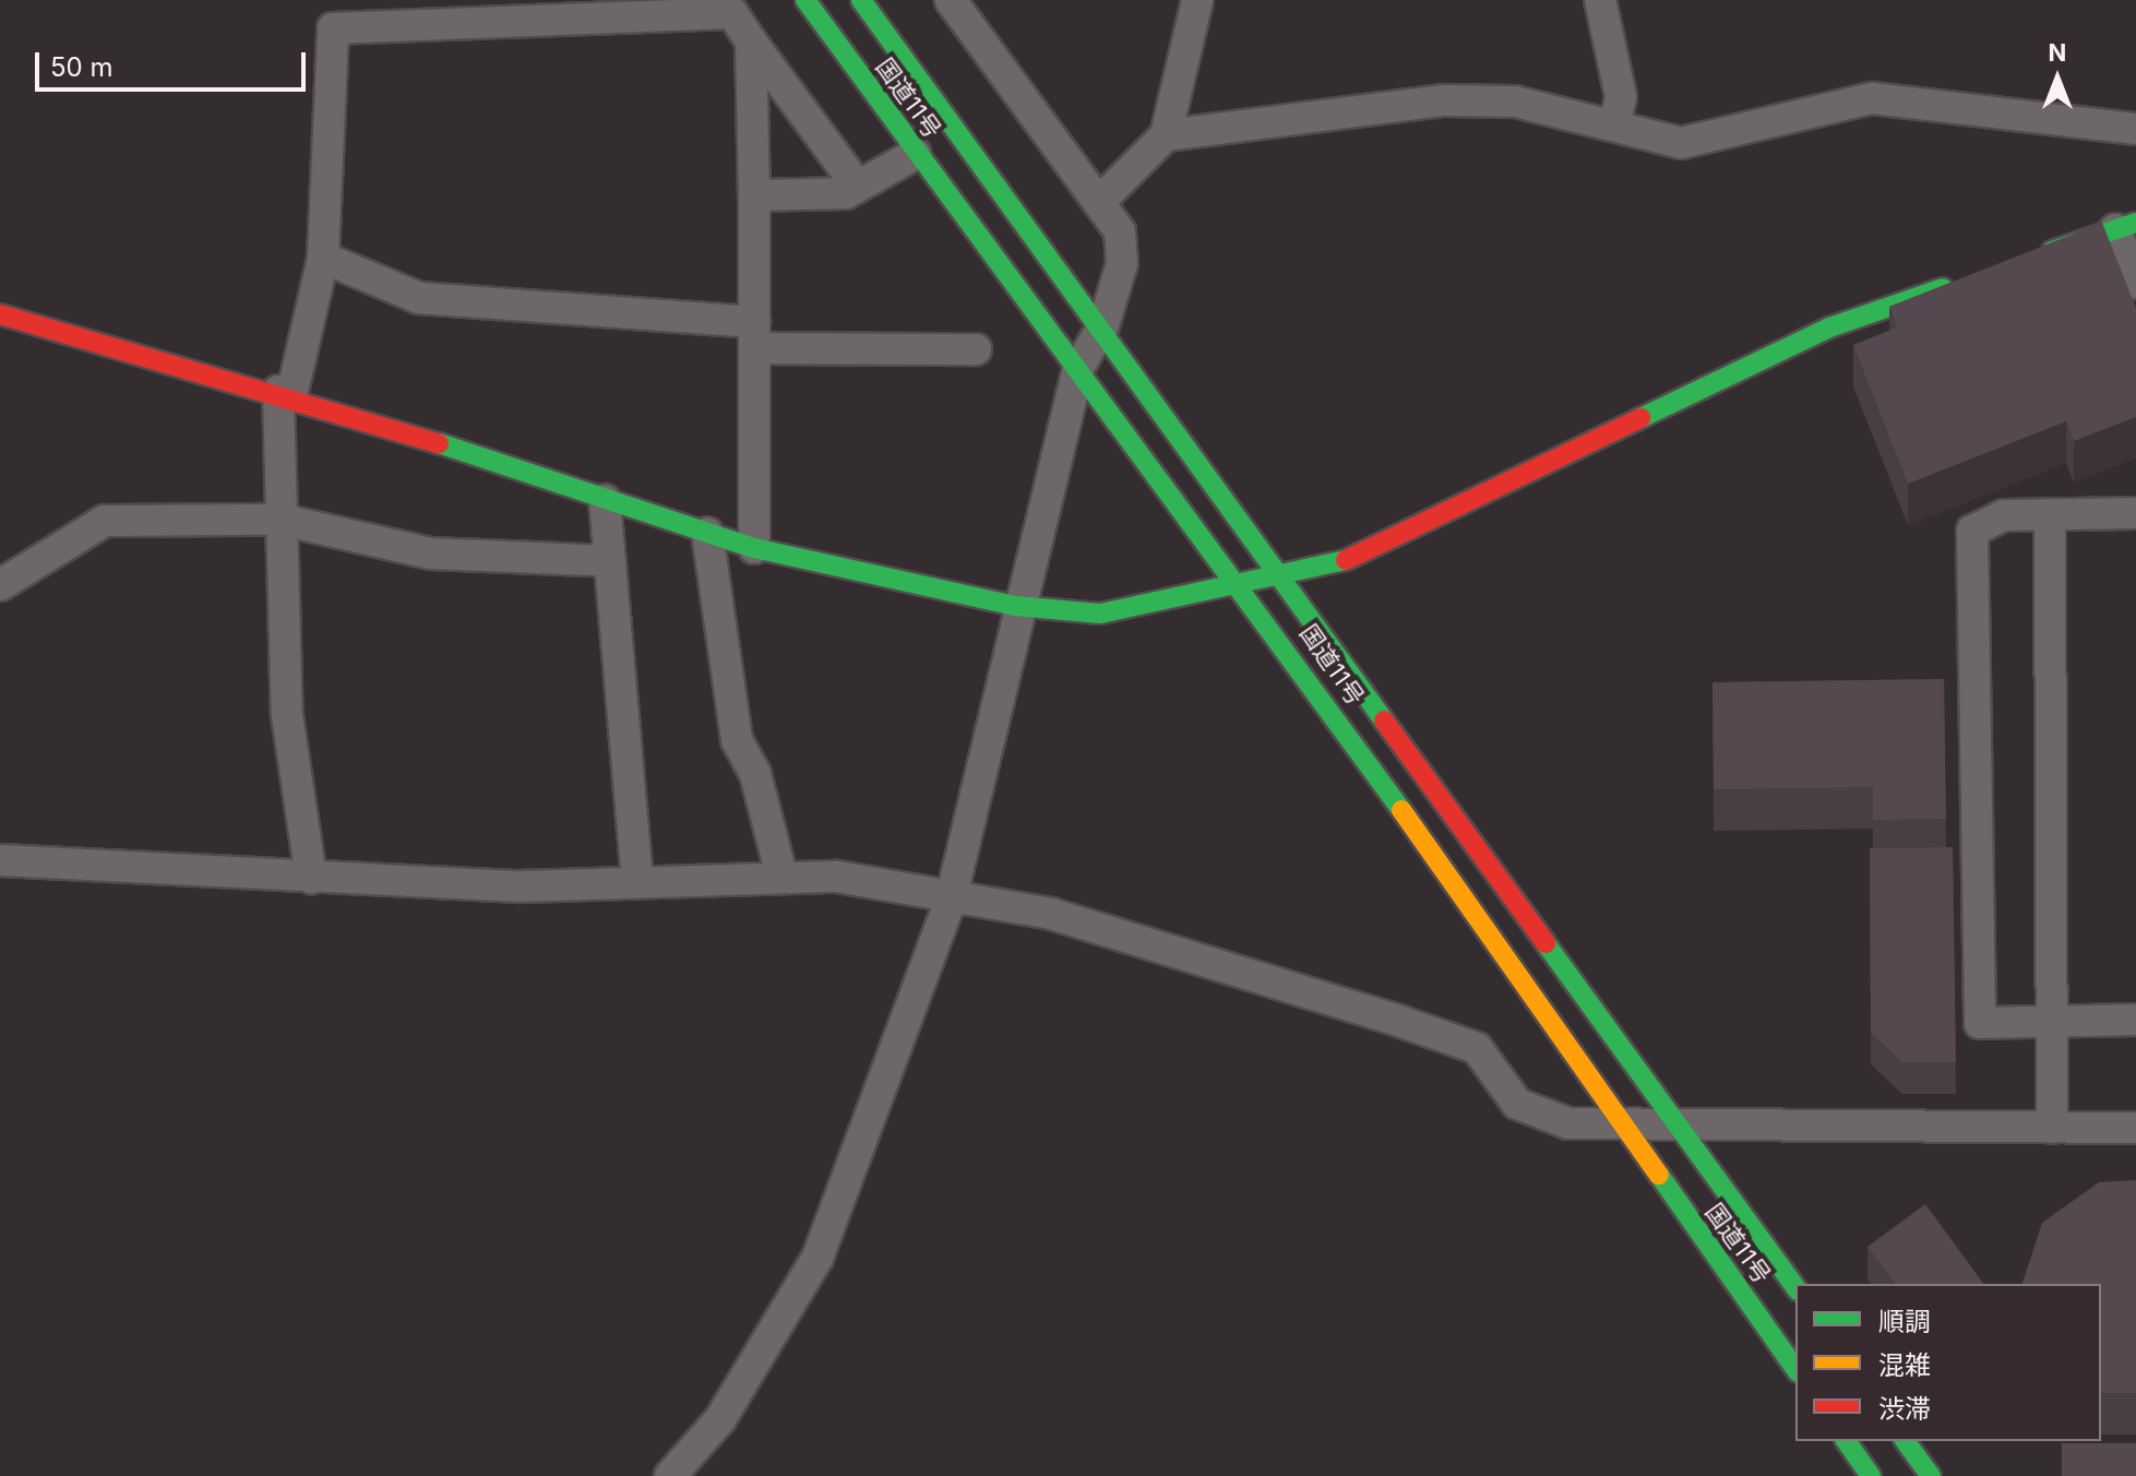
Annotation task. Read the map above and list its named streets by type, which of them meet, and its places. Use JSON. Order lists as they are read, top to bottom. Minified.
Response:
{"streets":{"main road":["国道11号"]},"legend":["順調","混雑","渋滞"],"scale_bar":"50 m","north":"top"}
